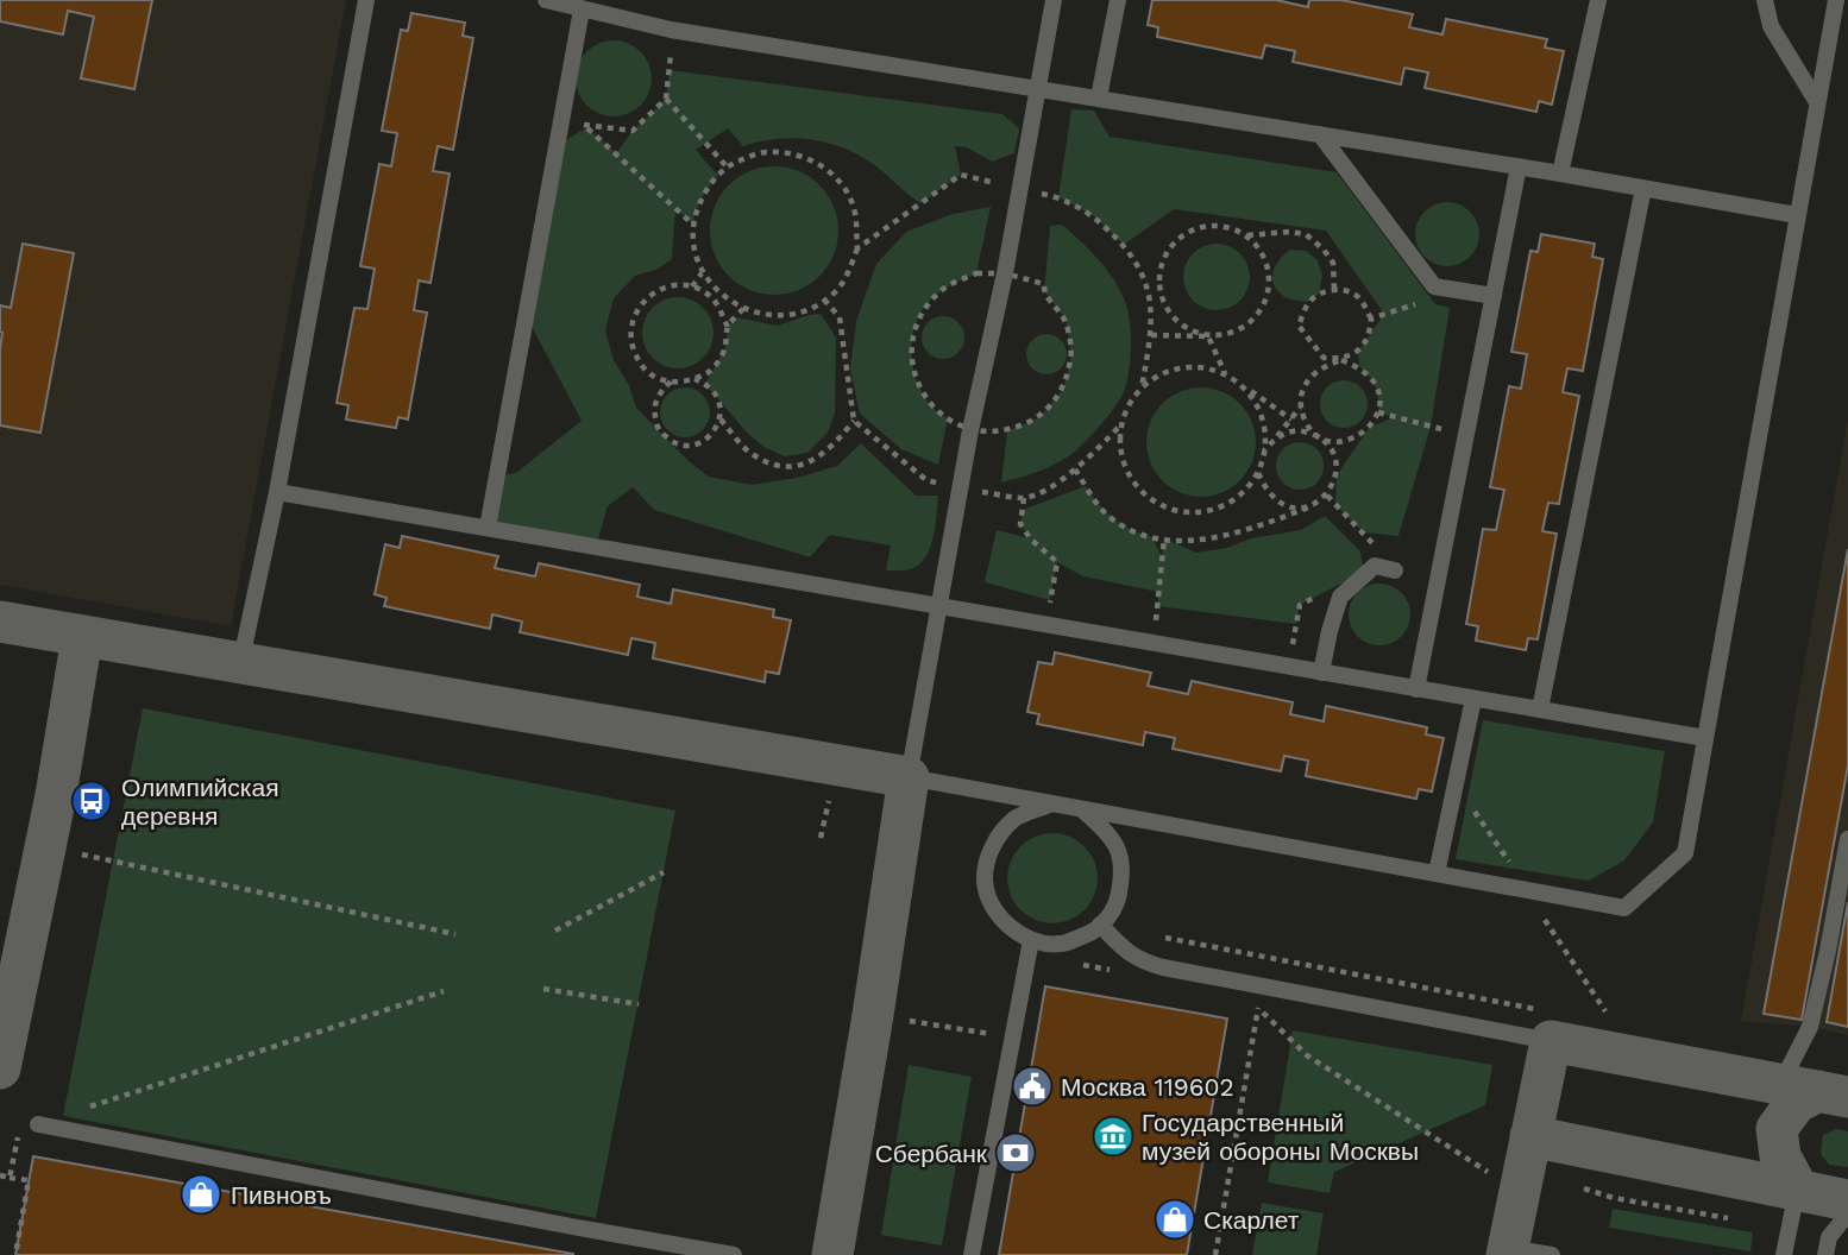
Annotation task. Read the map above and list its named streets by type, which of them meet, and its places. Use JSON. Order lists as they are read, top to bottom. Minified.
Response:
{"places":{"bus stop":["Олимпийская деревня"],"public building":["Москва 119602"],"museum":["Государственный музей обороны Москвы"],"bank":["Сбербанк"],"shop":["Пивновъ","Скарлет"]}}
